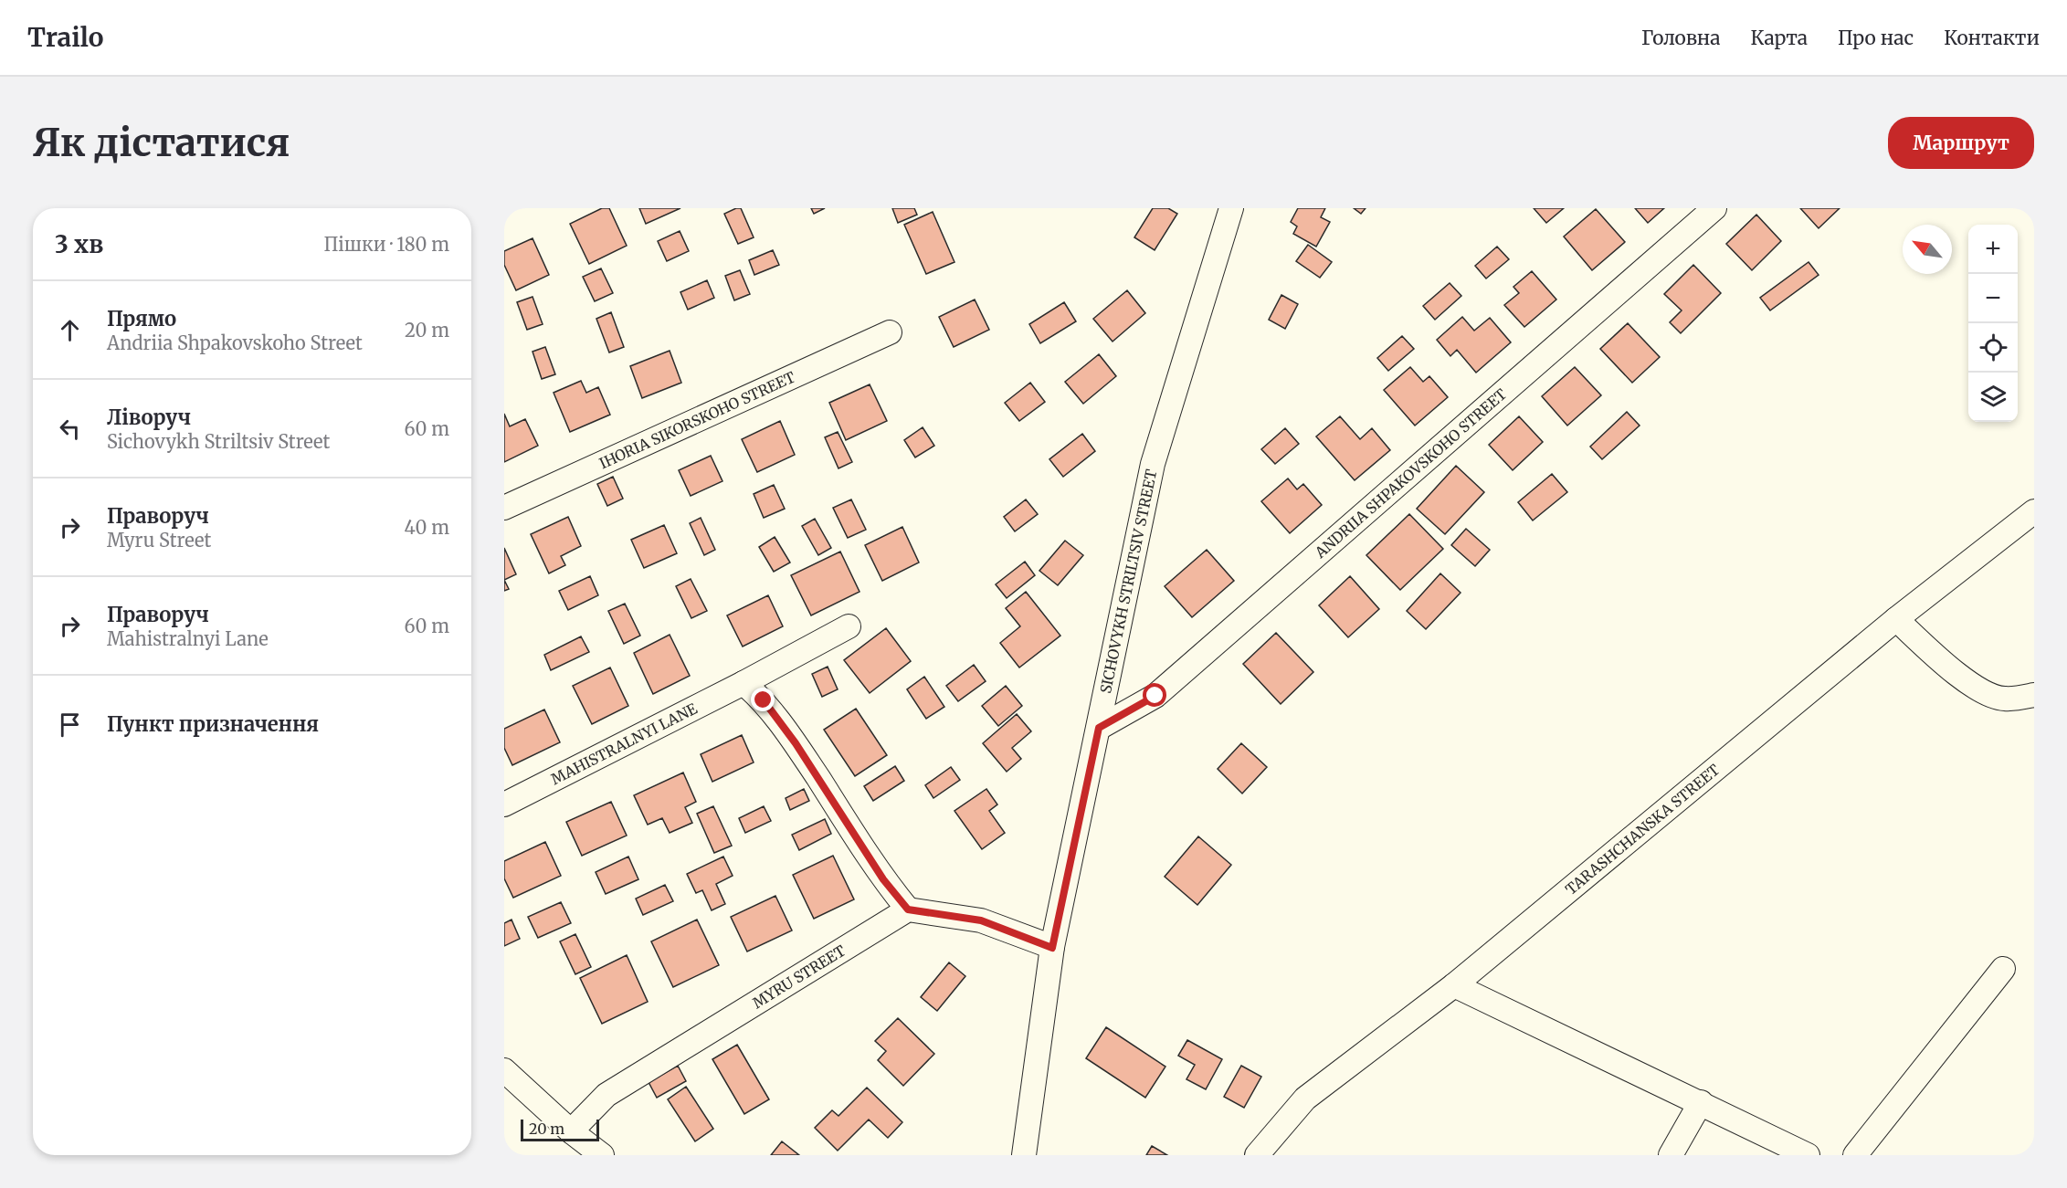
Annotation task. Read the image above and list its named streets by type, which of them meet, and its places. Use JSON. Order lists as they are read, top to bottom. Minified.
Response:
{"streets":{"street":["IHORIA SIKORSKOHO STREET","ANDRIIA SHPAKOVSKOHO STREET","SICHOVYKH STRILTSIV STREET","MAHISTRALNYI LANE","TARASHCHANSKA STREET","MYRU STREET"]},"crossings":[["ANDRIIA SHPAKOVSKOHO STREET","SICHOVYKH STRILTSIV STREET"]],"scale_bar":"20 m","north":"top left","page":{"header":"Trailo","nav":["Головна","Карта","Про нас","Контакти"],"buttons":"Маршрут","title":"Як дістатися","heading":["3 хв","Пішки · 180 m"],"map_buttons":["+","−"],"list":[["Прямо","Andriia Shpakovskoho Street","20 m"],["Ліворуч","Sichovykh Striltsiv Street","60 m"],["Праворуч","Myru Street","40 m"],["Праворуч","Mahistralnyi Lane","60 m"],"Пункт призначення"],"scale":"20 m"}}
